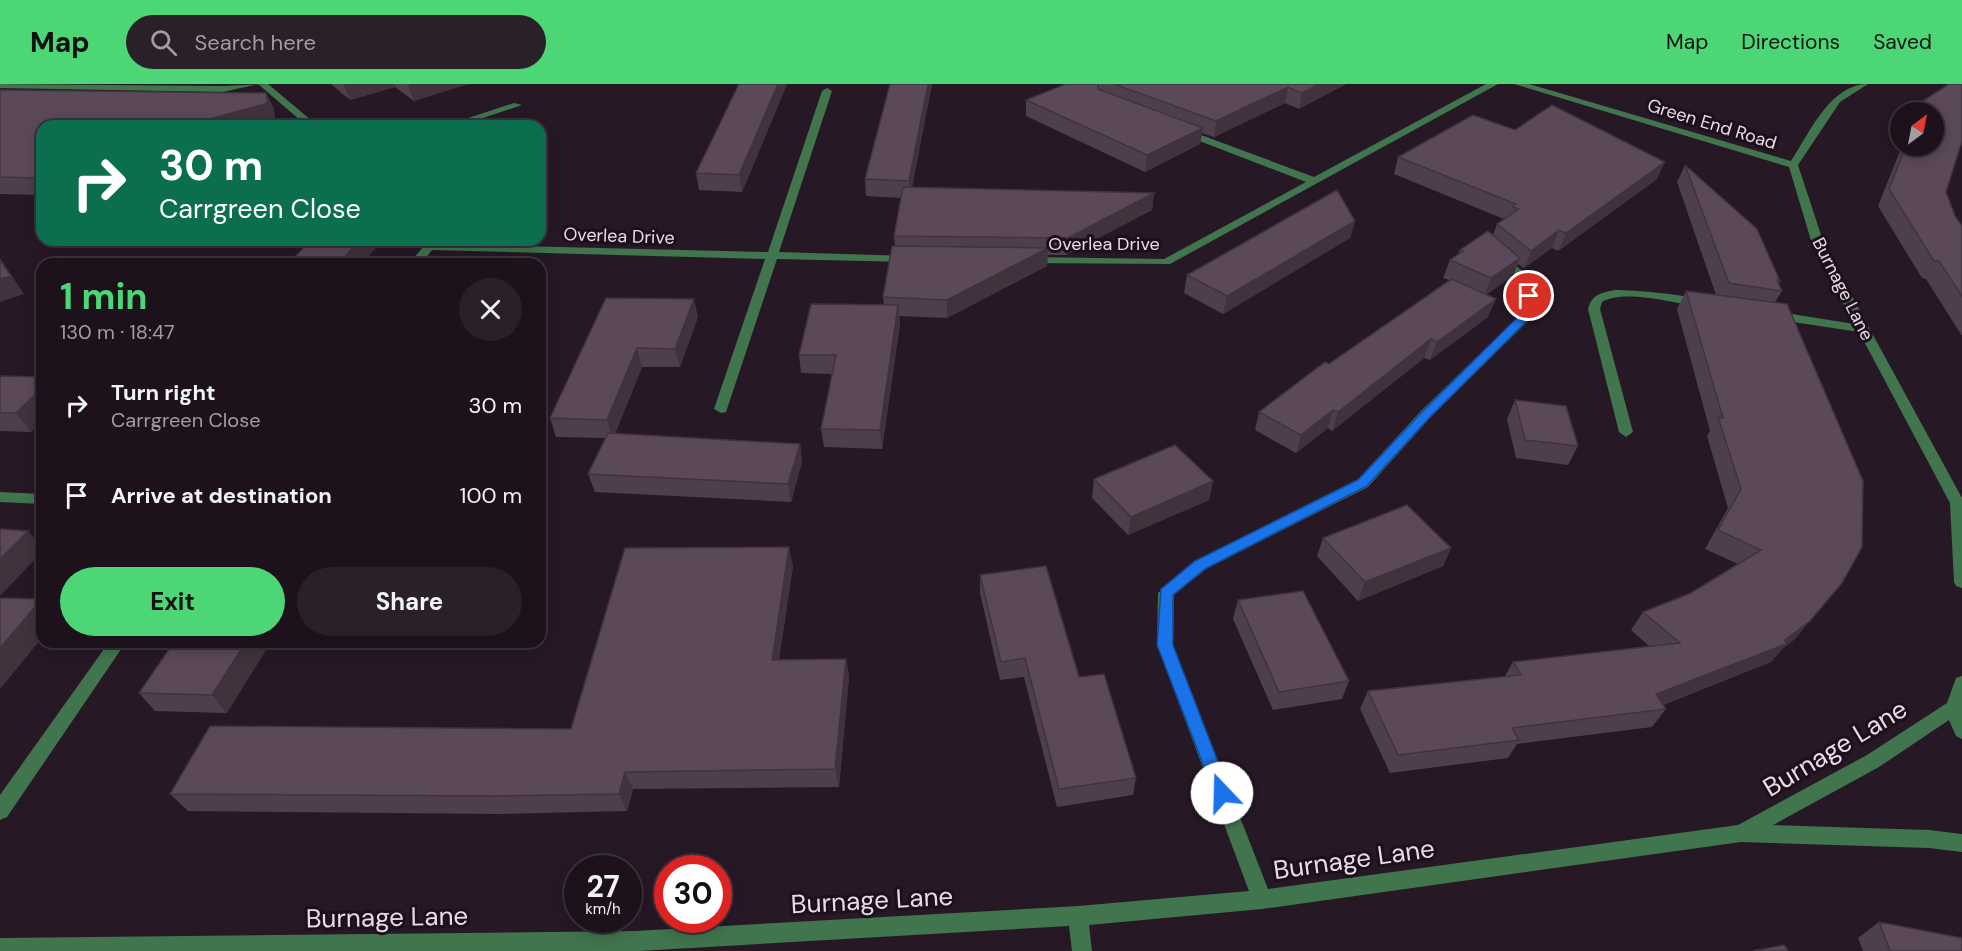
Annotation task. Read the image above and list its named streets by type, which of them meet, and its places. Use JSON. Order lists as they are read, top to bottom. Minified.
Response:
{"streets":{"street":["Green End Road","Overlea Drive","Burnage Lane"]},"crossings":[["Green End Road","Burnage Lane"]],"north":"top right","page":{"header":"Map","search":"Search here","nav":["Map","Directions","Saved"],"turn":["30 m","Carrgreen Close"],"heading":["1 min","130 m · 18:47"],"list":[{"name":"Turn right","note":"Carrgreen Close","value":"30 m"},{"name":"Arrive at destination","value":"100 m"}],"buttons":["Exit","Share"],"speed":"27 km/h","limit":"30"}}
